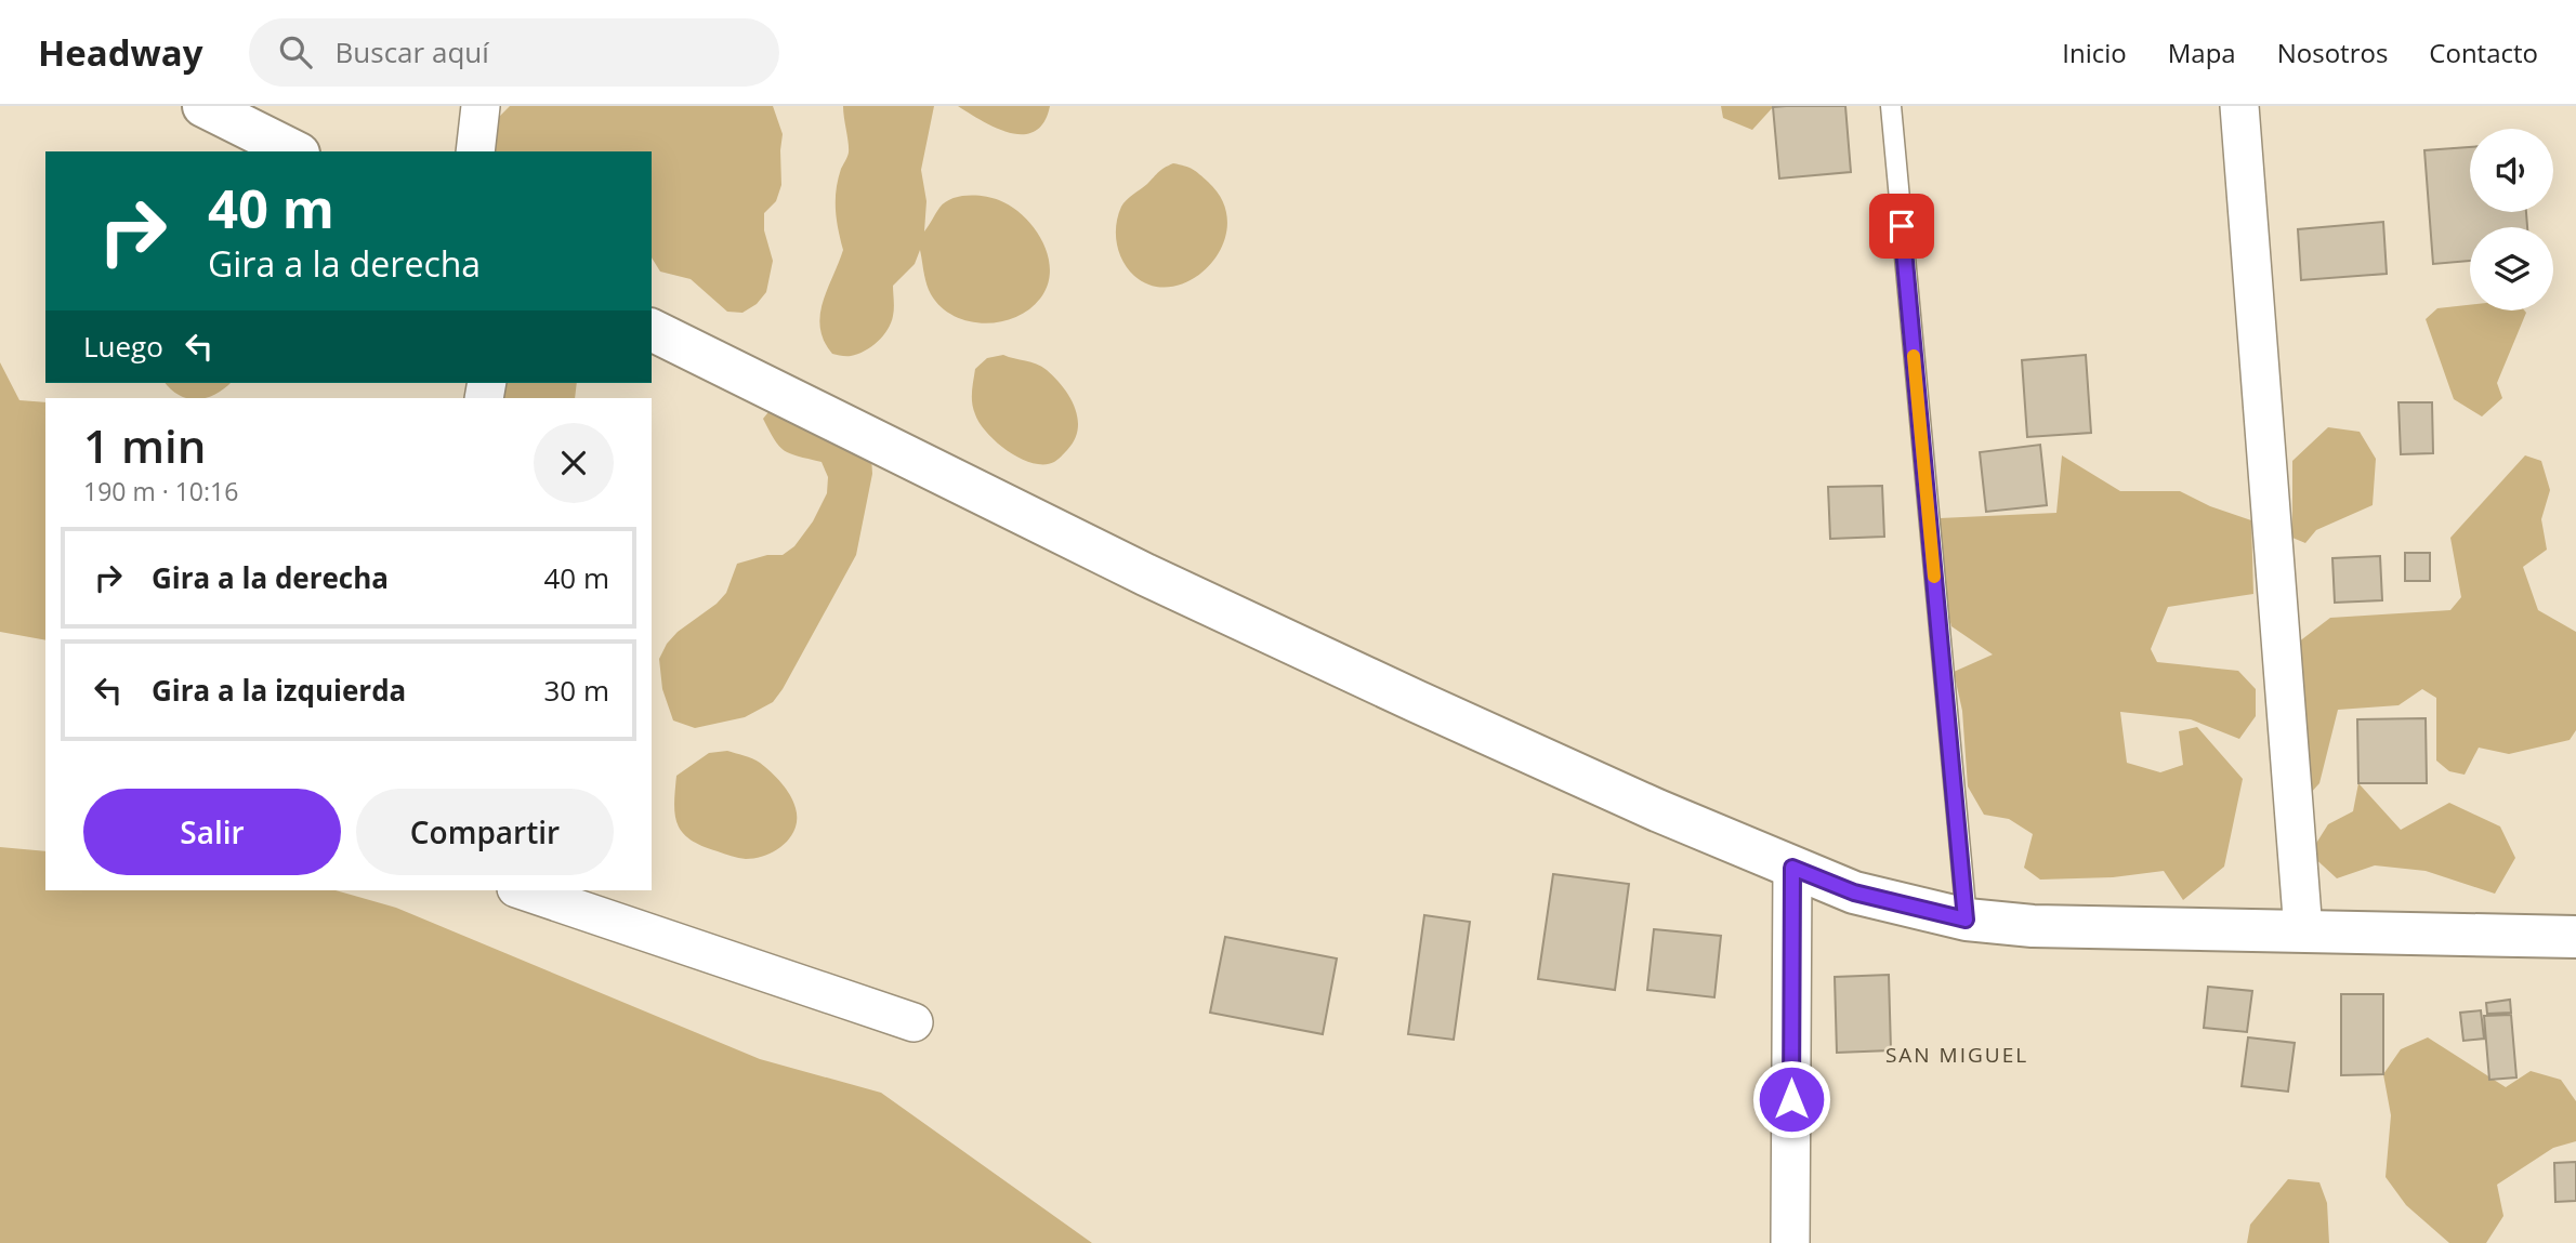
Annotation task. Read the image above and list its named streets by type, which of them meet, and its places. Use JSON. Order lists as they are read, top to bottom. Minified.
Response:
{"districts":["SAN MIGUEL"],"page":{"header":"Headway","search":"Buscar aquí","nav":["Inicio","Mapa","Nosotros","Contacto"],"turn":["40 m","Gira a la derecha"],"then":"Luego","heading":["1 min","190 m · 10:16"],"list":[{"name":"Gira a la derecha","value":"40 m"},{"name":"Gira a la izquierda","value":"30 m"}],"buttons":["Salir","Compartir"]}}
